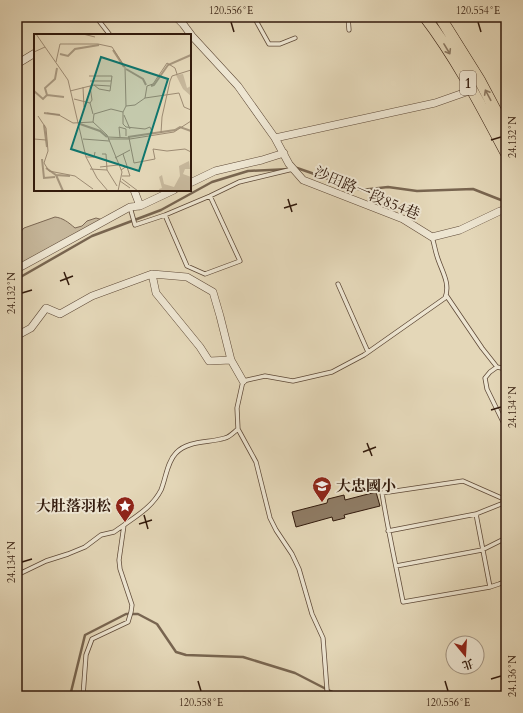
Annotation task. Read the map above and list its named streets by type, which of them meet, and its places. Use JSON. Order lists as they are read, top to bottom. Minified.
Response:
{"streets":{"main road":["1"],"street":["沙田路一段854巷"]},"places":{"school or university":["大忠國小"],"place":["大肚落羽松"]},"north":"bottom","coordinates":["120.556°E","120.554°E","24.132°N","24.134°N","24.136°N","120.558°E"]}
